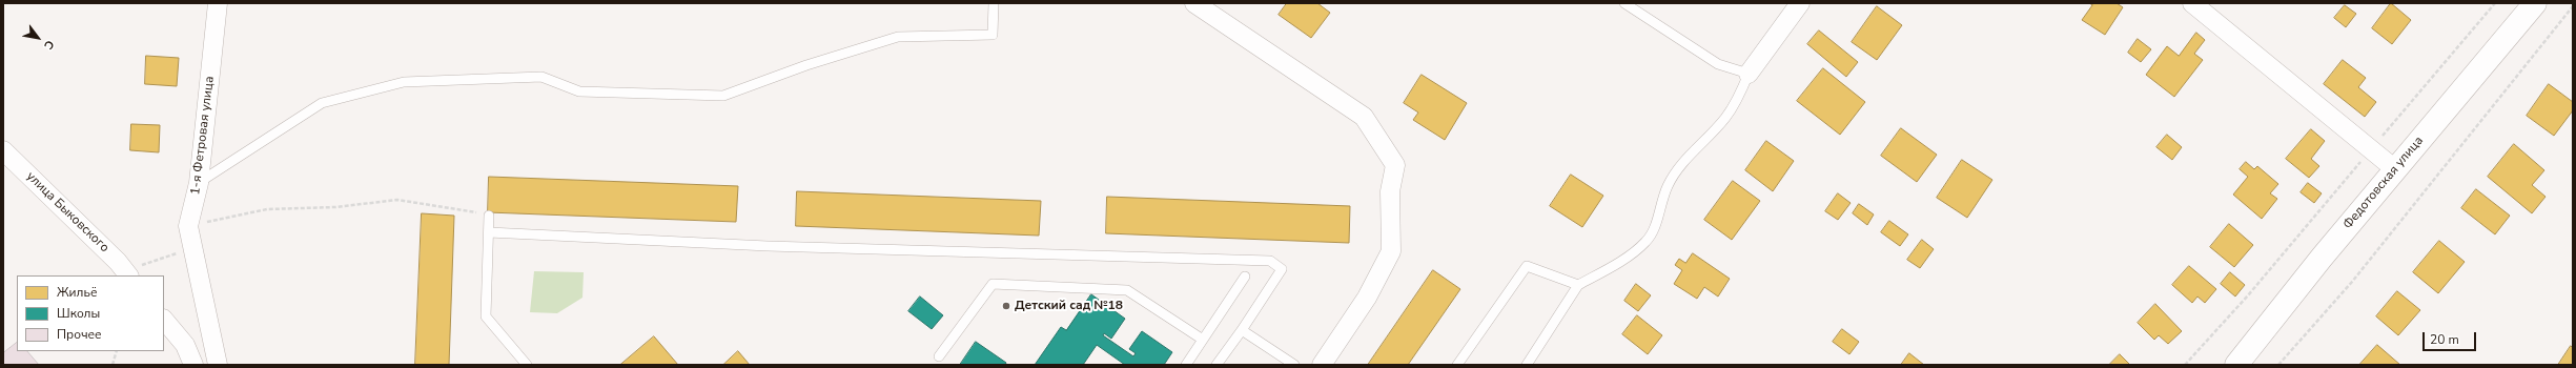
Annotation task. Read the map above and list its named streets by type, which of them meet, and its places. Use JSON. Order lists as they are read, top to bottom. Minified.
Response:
{"streets":{"main road":["Федотовская улица"],"street":["1-я Фетровая улица","улица Быковского"]},"places":["Детский сад №18"],"legend":["Жильё","Школы","Прочее"],"scale_bar":"20 m","north":"bottom right"}
